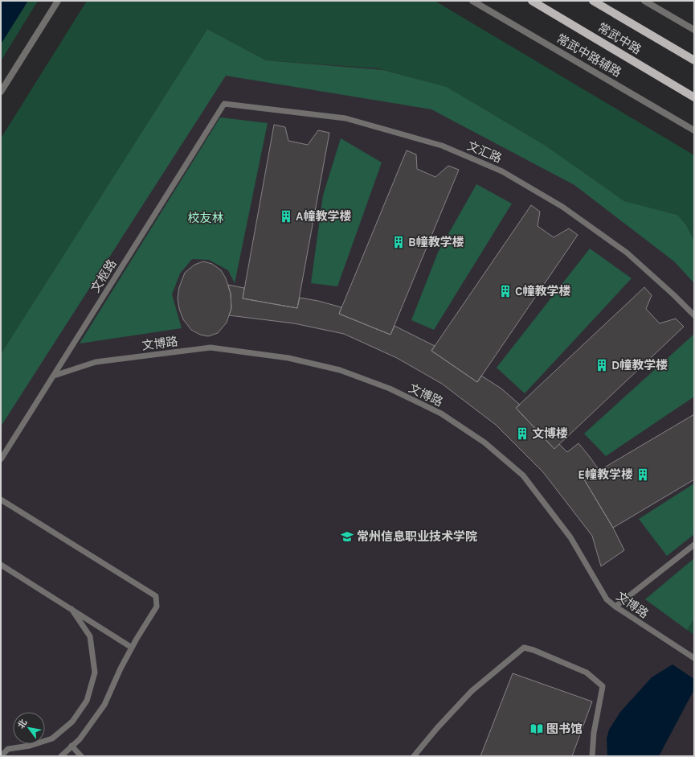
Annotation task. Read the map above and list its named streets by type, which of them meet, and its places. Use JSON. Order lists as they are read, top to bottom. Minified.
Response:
{"streets":{"main road":["常武中路"],"street":["常武中路辅路"],"lane":["文汇路","文枢路","文博路"]},"crossings":[["文汇路","文枢路"],["文枢路","文博路"]],"parks":["校友林"],"places":{"building":["A幢教学楼","B幢教学楼","C幢教学楼","D幢教学楼","文博楼","E幢教学楼"],"school or university":["常州信息职业技术学院"],"library":["图书馆"]},"north":"top left"}
